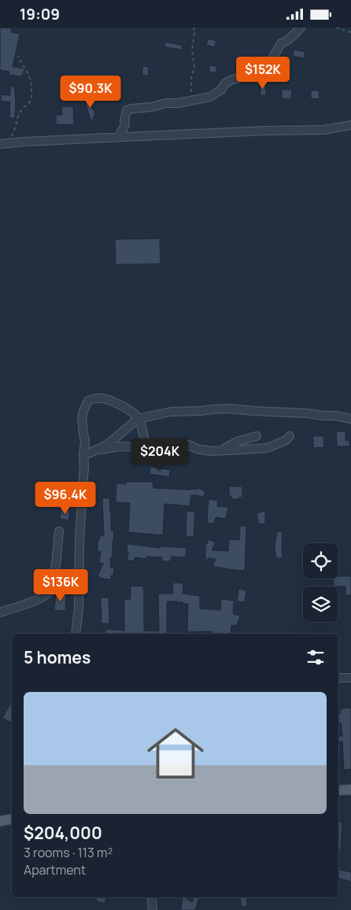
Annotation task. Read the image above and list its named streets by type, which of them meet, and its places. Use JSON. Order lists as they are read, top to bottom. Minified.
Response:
{"page":{"status":"19:09","price":["$152K","$90.3K","$204K","$96.4K","$136K"],"heading":"5 homes","list":[{"name":"$204,000","note":"3 rooms · 113 m² · Apartment"}]}}
